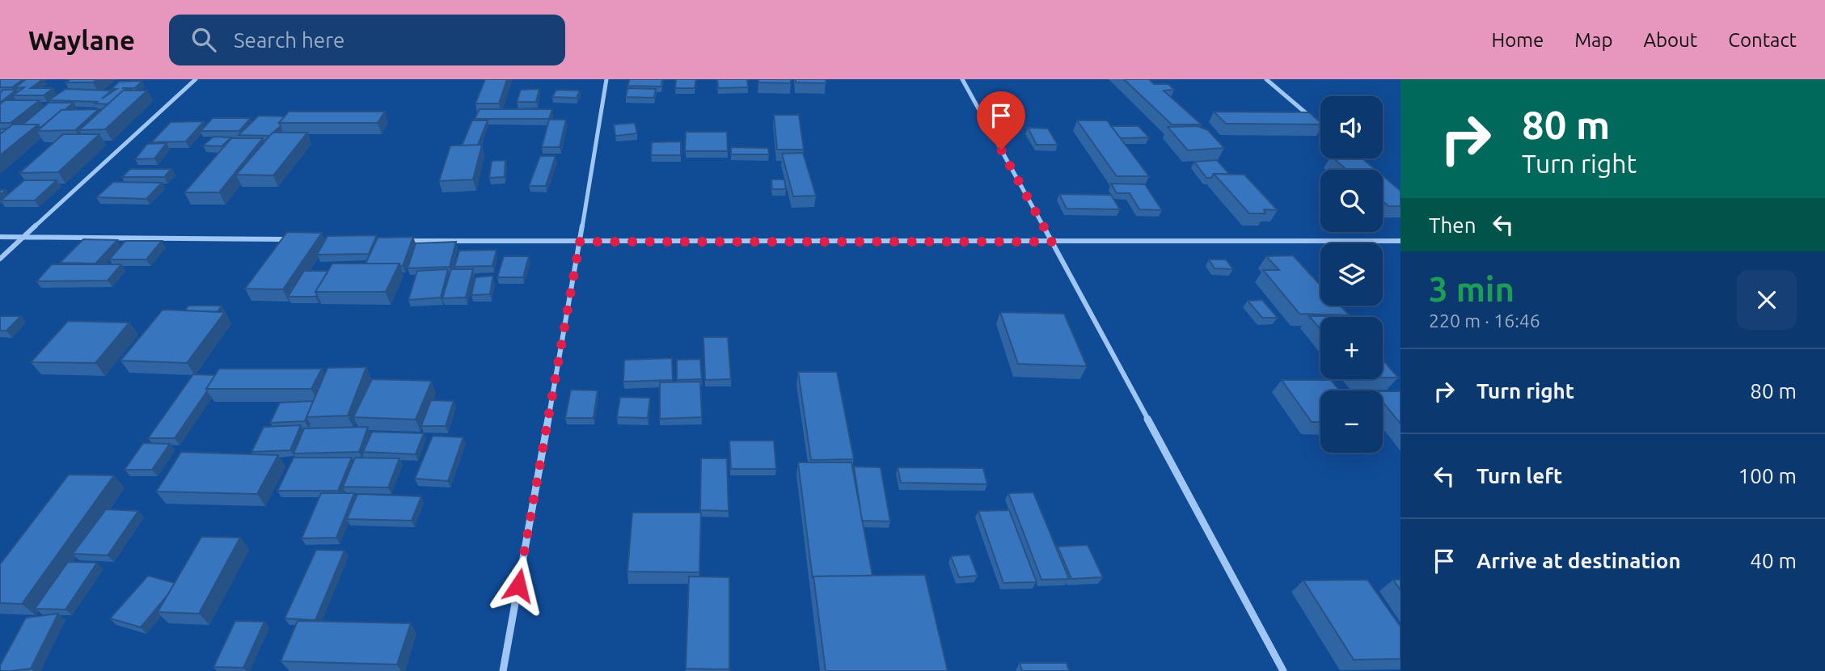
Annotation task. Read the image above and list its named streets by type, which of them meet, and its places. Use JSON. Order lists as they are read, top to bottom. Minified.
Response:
{"page":{"header":"Waylane","search":"Search here","nav":["Home","Map","About","Contact"],"turn":["80 m","Turn right"],"map_buttons":["+","−"],"then":"Then","heading":["3 min","220 m · 16:46"],"list":[{"name":"Turn right","value":"80 m"},{"name":"Turn left","value":"100 m"},{"name":"Arrive at destination","value":"40 m"}]}}
